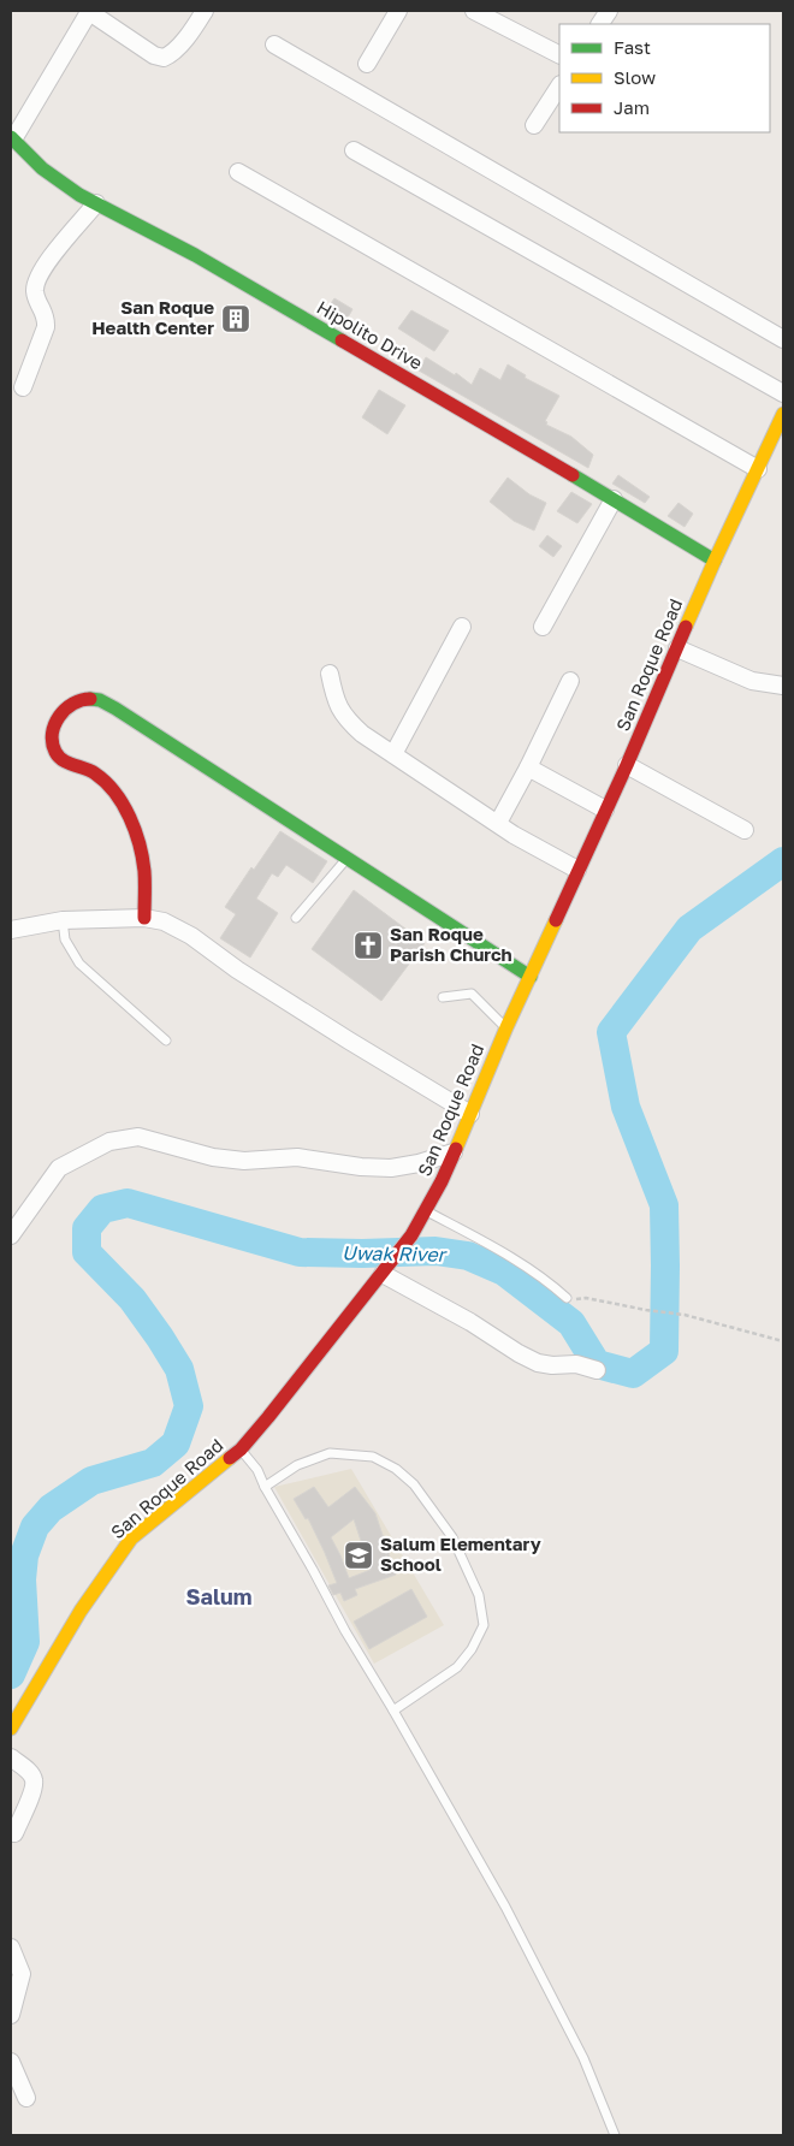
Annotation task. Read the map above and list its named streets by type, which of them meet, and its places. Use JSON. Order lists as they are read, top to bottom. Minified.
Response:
{"streets":{"street":["Hipolito Drive","San Roque Road"]},"crossings":[["Hipolito Drive","San Roque Road"]],"districts":["Salum"],"water":["Uwak River"],"places":{"building":["San Roque Health Center"],"church":["San Roque Parish Church"],"school or university":["Salum Elementary School"]},"legend":["Fast","Slow","Jam"]}
